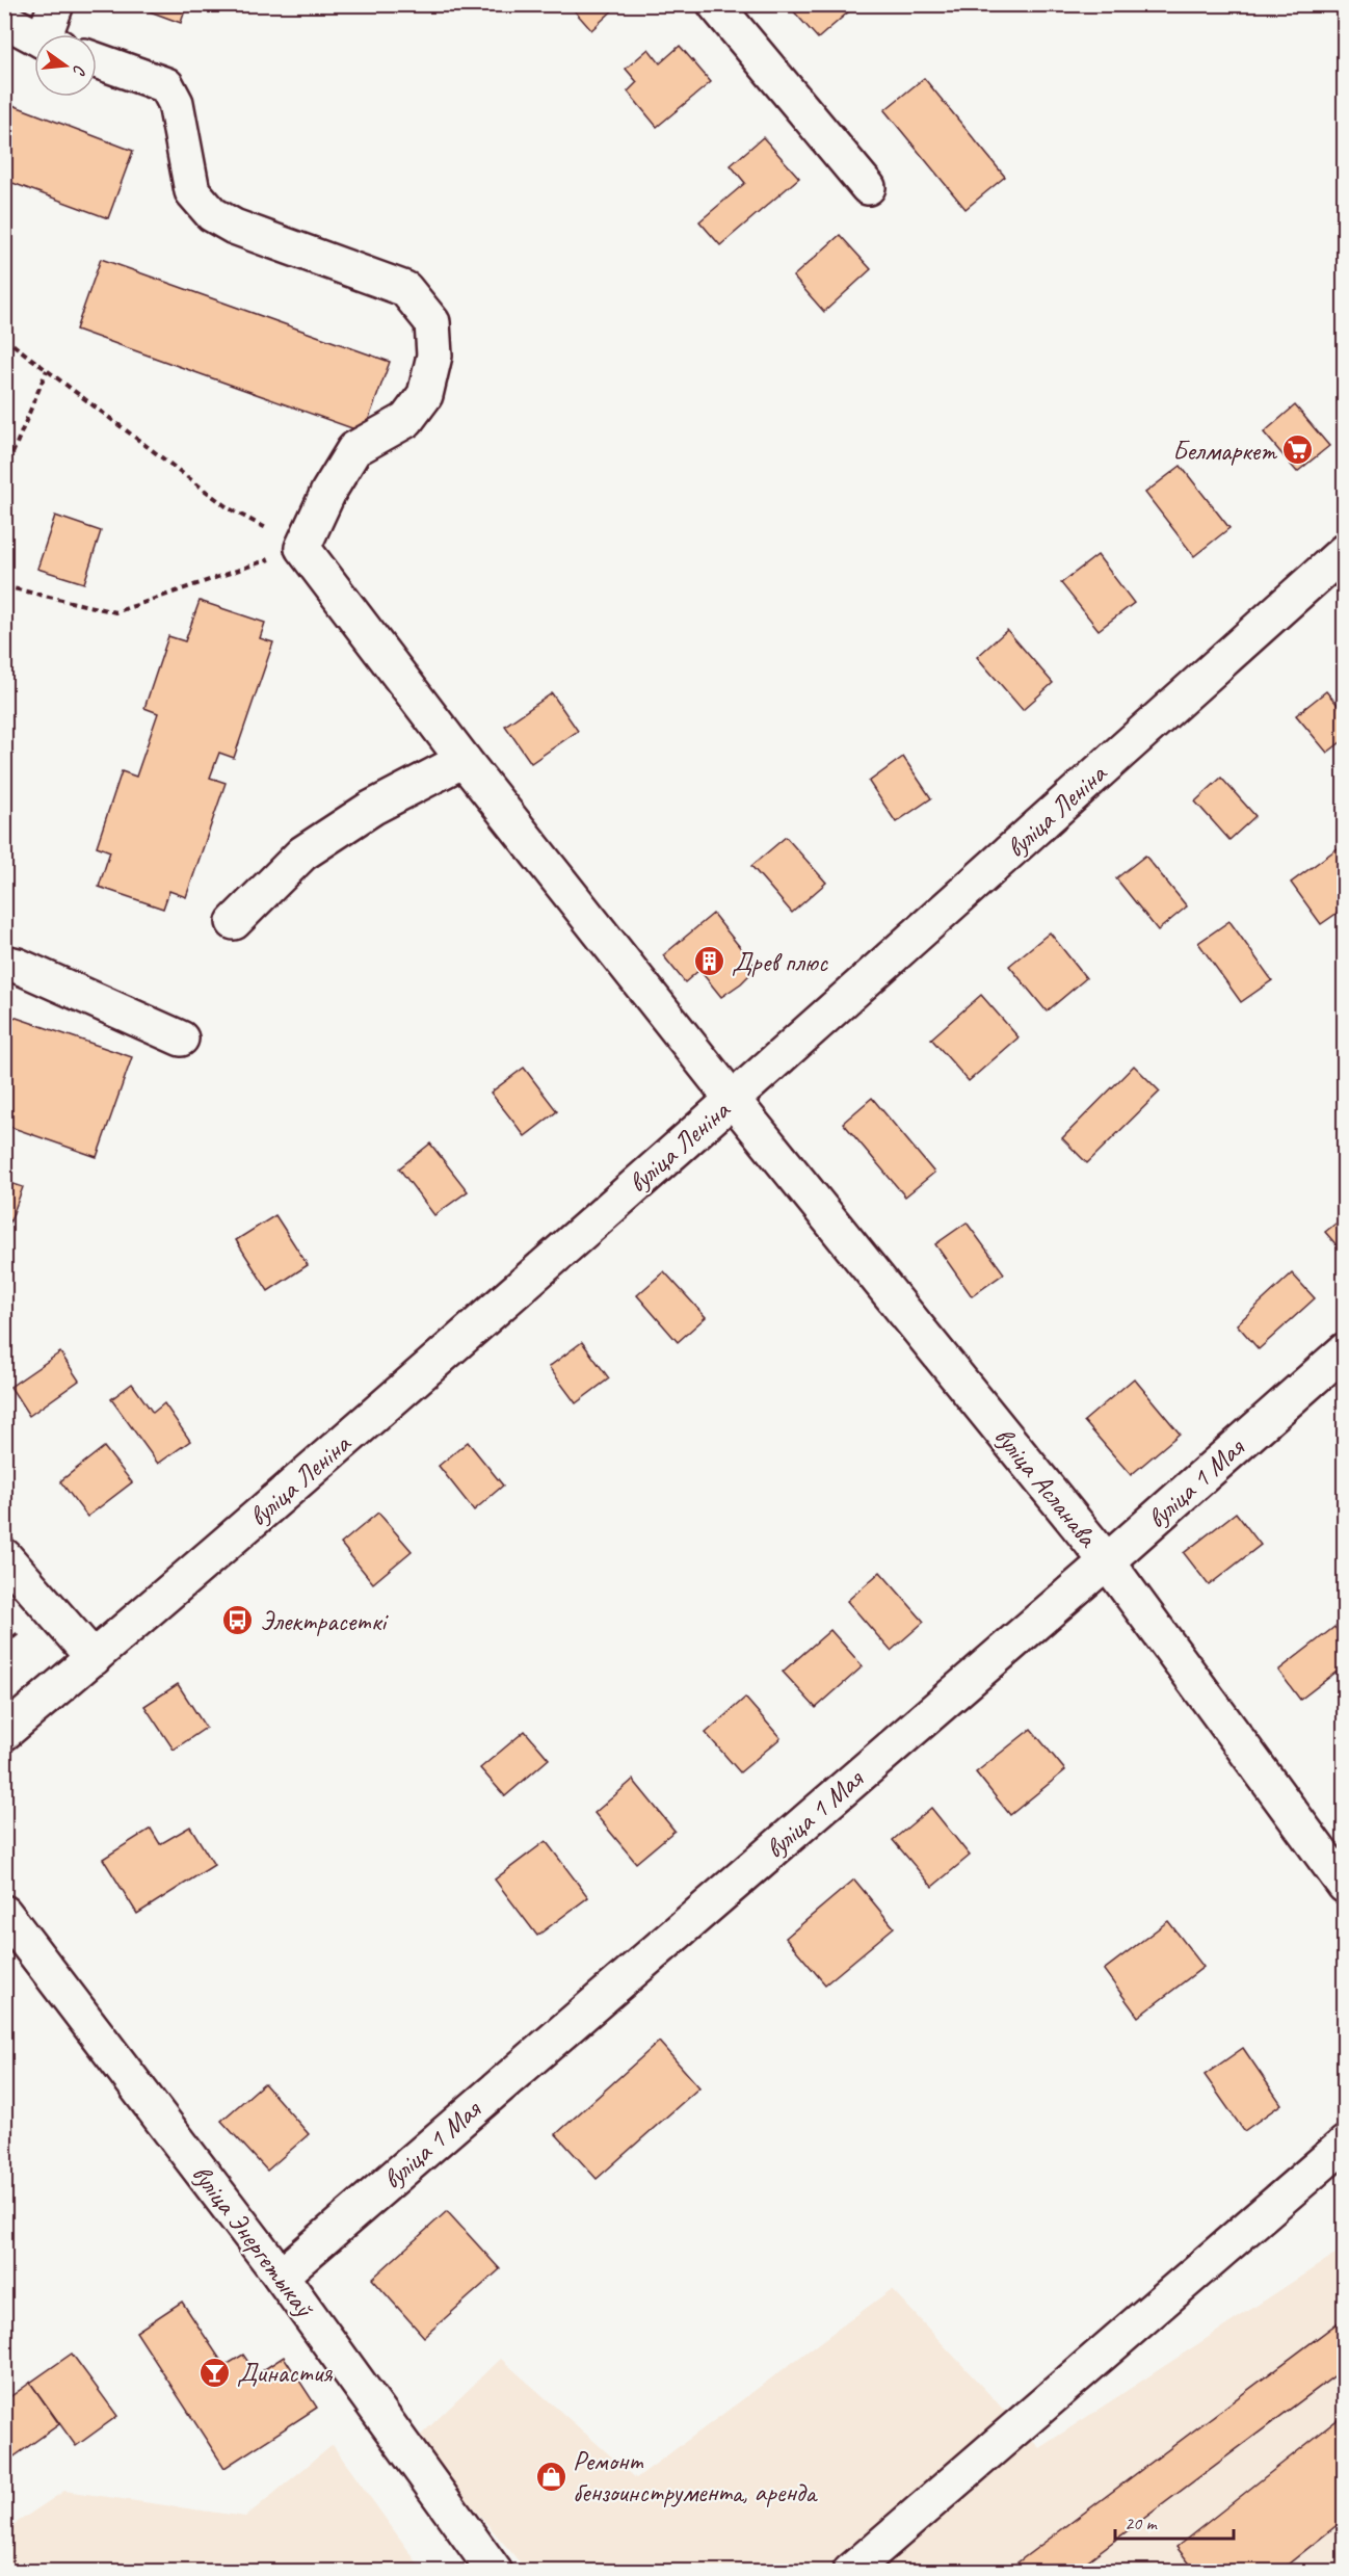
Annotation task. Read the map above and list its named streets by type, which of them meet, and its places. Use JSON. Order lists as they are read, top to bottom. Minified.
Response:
{"streets":{"street":["вуліца Леніна","вуліца 1 Мая","вуліца Асланава","вуліца Энергетыкаў"]},"crossings":[["вуліца Леніна","вуліца Асланава"],["вуліца 1 Мая","вуліца Асланава"],["вуліца 1 Мая","вуліца Энергетыкаў"]],"places":{"supermarket":["Белмаркет"],"building":["Древ плюс"],"bus stop":["Электрасеткі"],"bar":["Династия"],"shop":["Ремонт бензоинструмента, аренда"]},"scale_bar":"20 m","north":"right"}
